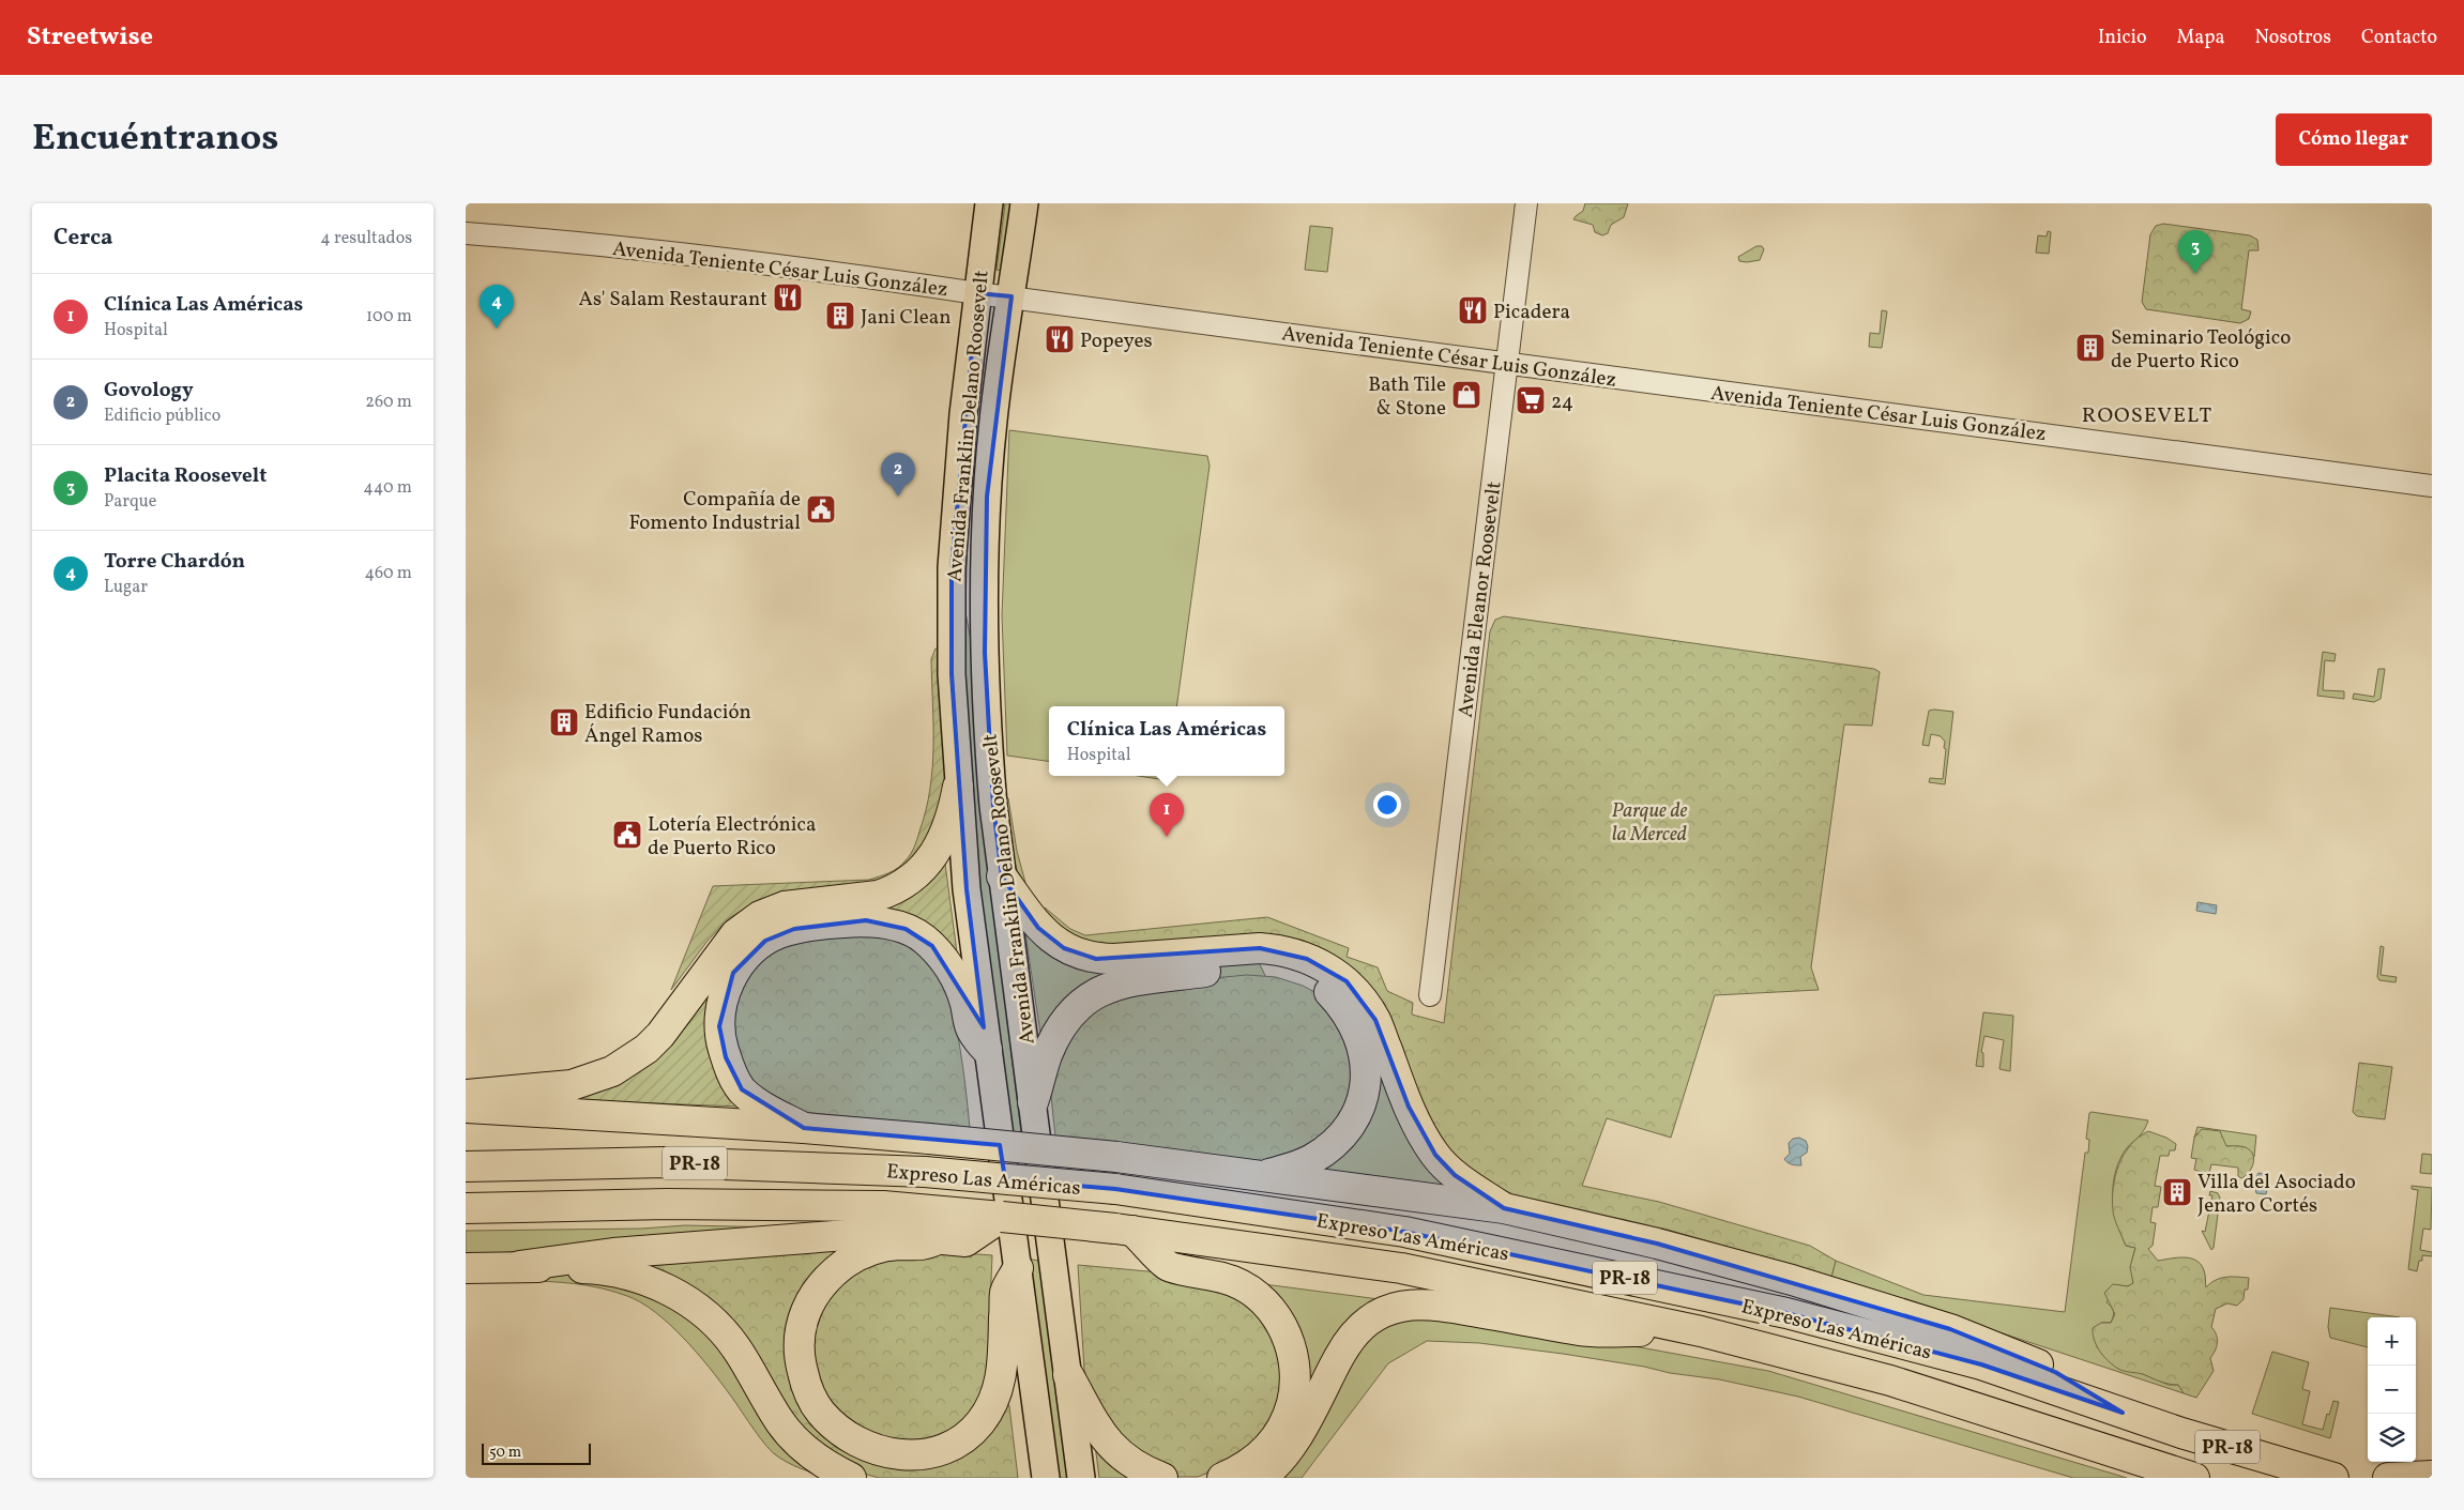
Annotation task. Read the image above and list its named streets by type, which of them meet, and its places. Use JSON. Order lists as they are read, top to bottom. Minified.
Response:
{"streets":{"highway":["PR-18","Expreso Las Américas"],"main road":["Avenida Franklin Delano Roosevelt"],"street":["Avenida Teniente César Luis González","Avenida Eleanor Roosevelt"]},"crossings":[["Avenida Teniente César Luis González","Avenida Franklin Delano Roosevelt"],["Avenida Teniente César Luis González","Avenida Eleanor Roosevelt"]],"districts":["ROOSEVELT"],"parks":["Parque de la Merced"],"places":{"restaurant":["As' Salam Restaurant","Picadera","Popeyes"],"building":["Jani Clean","Seminario Teológico de Puerto Rico","Edificio Fundación Ángel Ramos","Villa del Asociado Jenaro Cortés"],"shop":["Bath Tile & Stone"],"supermarket":["24"],"public building":["Compañía de Fomento Industrial","Lotería Electrónica de Puerto Rico"]},"scale_bar":"50 m","page":{"header":"Streetwise","nav":["Inicio","Mapa","Nosotros","Contacto"],"title":"Encuéntranos","buttons":"Cómo llegar","heading":["Cerca","4 resultados"],"pins":["3","4","2","1"],"list":[{"mark":"1","name":"Clínica Las Américas","note":"Hospital","value":"100 m"},{"mark":"2","name":"Govology","note":"Edificio público","value":"260 m"},{"mark":"3","name":"Placita Roosevelt","note":"Parque","value":"440 m"},{"mark":"4","name":"Torre Chardón","note":"Lugar","value":"460 m"}],"popup":["Clínica Las Américas","Hospital"],"map_buttons":["+","−"],"scale":"50 m"}}
